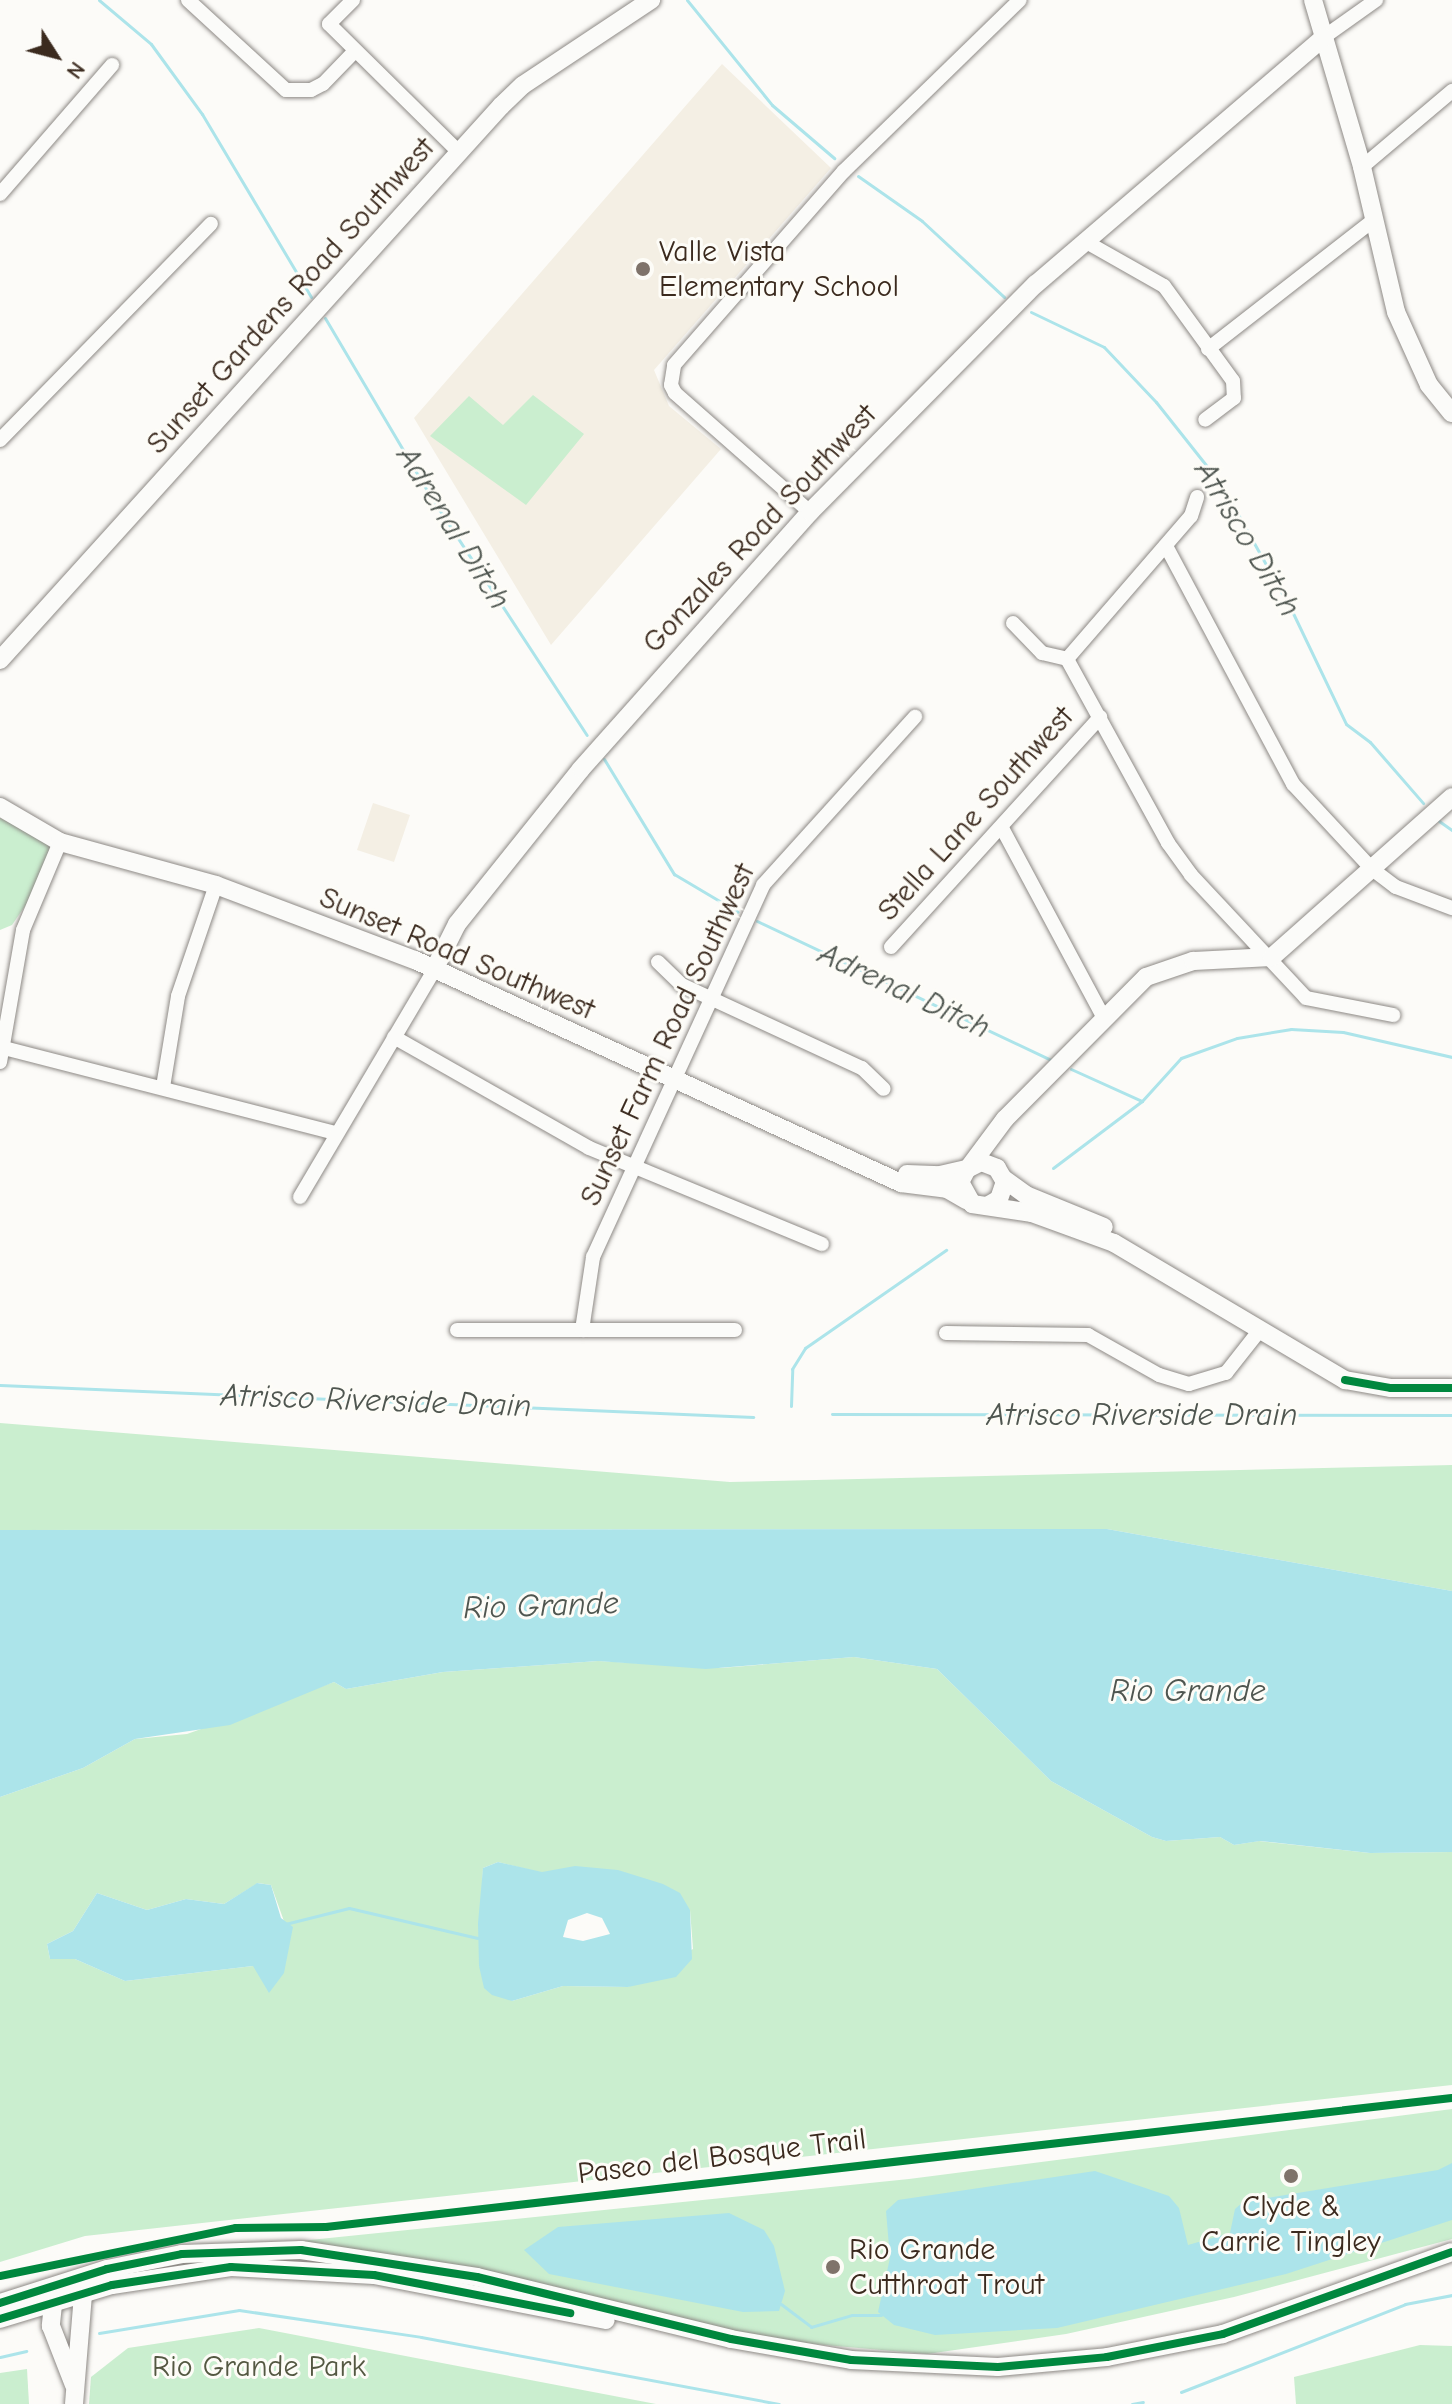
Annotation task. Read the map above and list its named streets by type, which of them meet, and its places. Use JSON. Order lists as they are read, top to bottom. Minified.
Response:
{"streets":{"street":["Sunset Gardens Road Southwest","Gonzales Road Southwest","Stella Lane Southwest","Sunset Road Southwest","Sunset Farm Road Southwest"],"cycle path":["Paseo del Bosque Trail"]},"crossings":[["Gonzales Road Southwest","Sunset Road Southwest"],["Sunset Road Southwest","Sunset Farm Road Southwest"]],"water":["Adrenal Ditch","Atrisco Ditch","Atrisco Riverside Drain","Rio Grande"],"parks":["Rio Grande Park"],"places":["Valle Vista Elementary School","Clyde & Carrie Tingley","Rio Grande Cutthroat Trout"],"north":"bottom right"}
